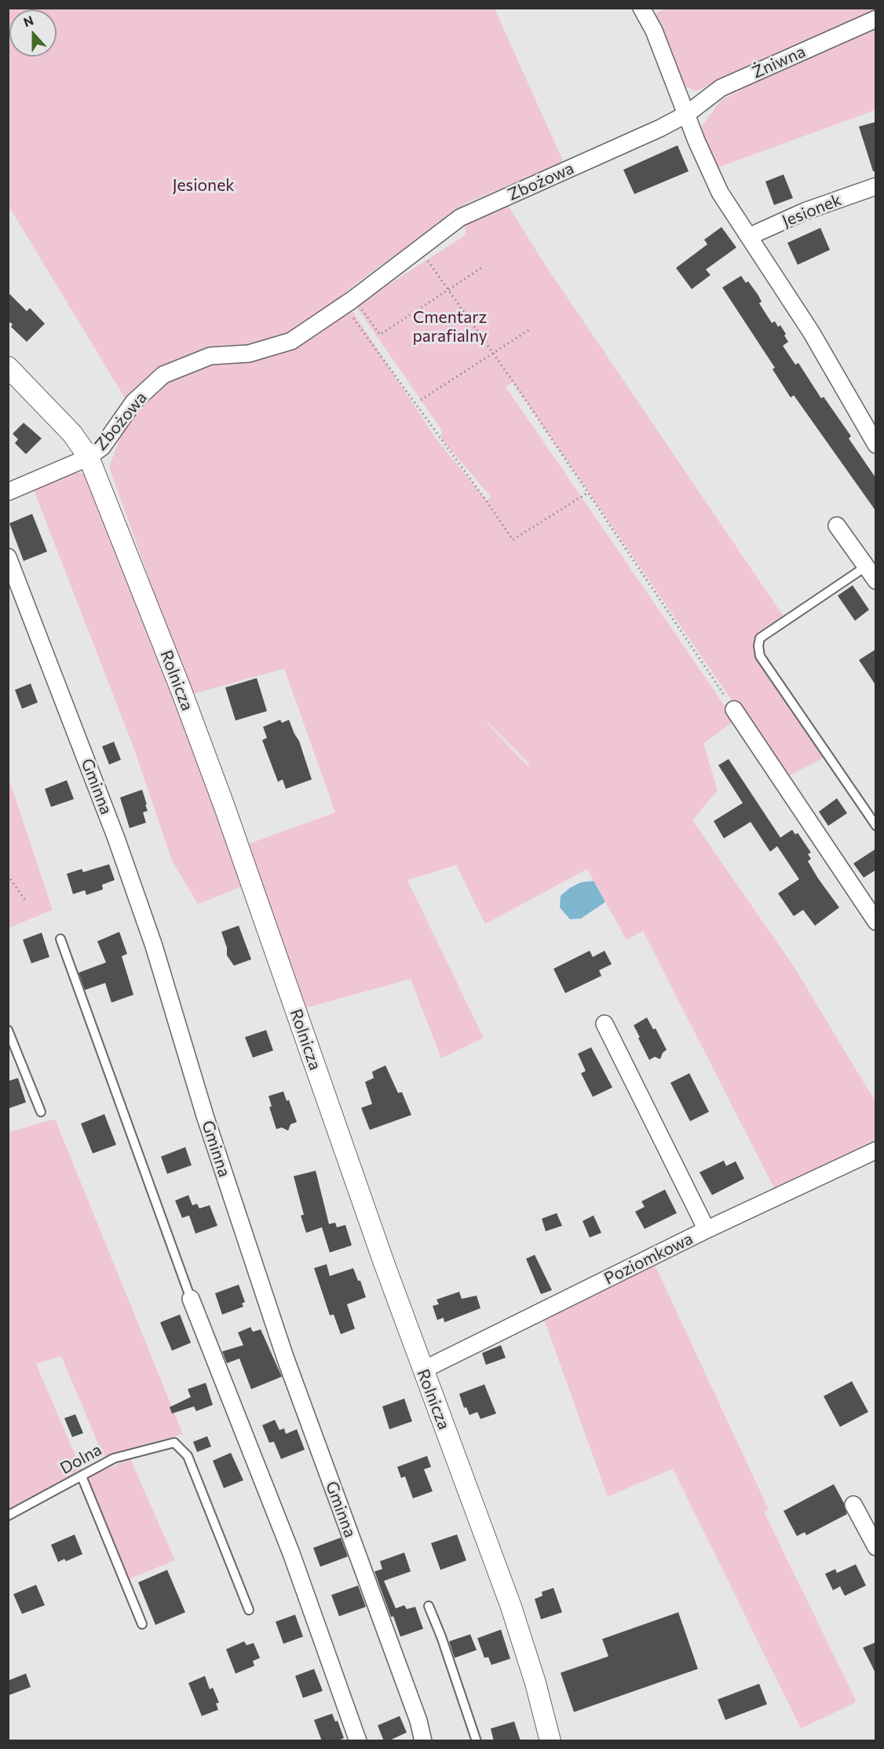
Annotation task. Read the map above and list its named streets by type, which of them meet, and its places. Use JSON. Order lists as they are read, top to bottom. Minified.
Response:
{"streets":{"street":["Żniwna","Zbożowa","Jesionek","Rolnicza","Gminna","Poziomkowa"],"lane":["Dolna"]},"crossings":[["Żniwna","Zbożowa"],["Zbożowa","Rolnicza"],["Rolnicza","Poziomkowa"]],"parks":["Jesionek","Cmentarz parafialny"],"north":"top"}
